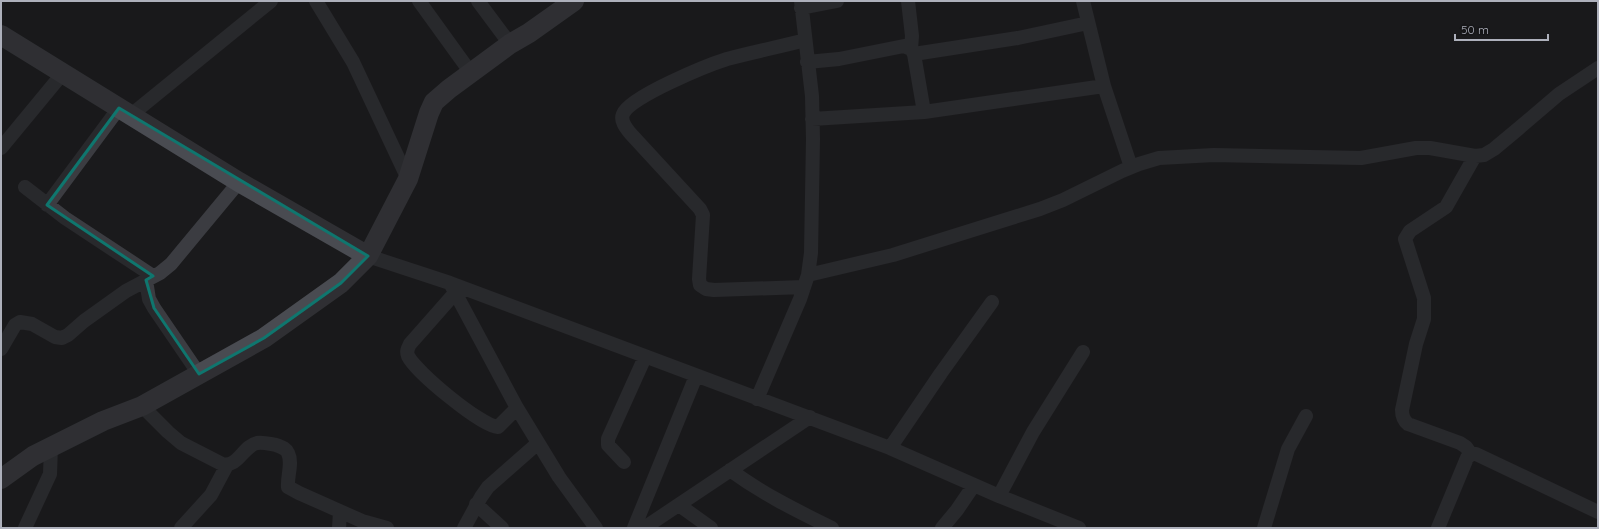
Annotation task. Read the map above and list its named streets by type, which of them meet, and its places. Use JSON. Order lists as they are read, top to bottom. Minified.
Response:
{"scale_bar":"50 m"}
